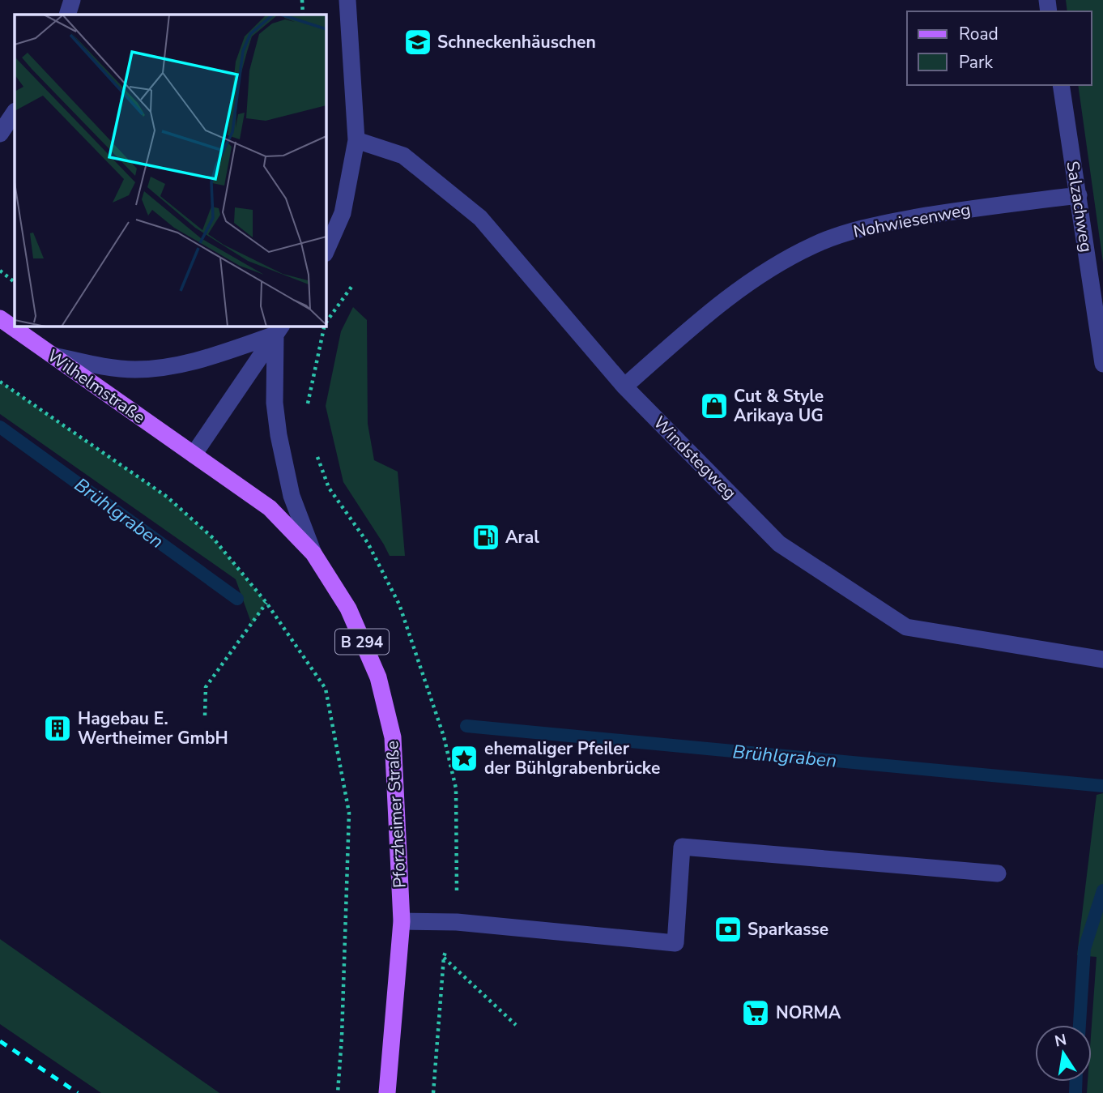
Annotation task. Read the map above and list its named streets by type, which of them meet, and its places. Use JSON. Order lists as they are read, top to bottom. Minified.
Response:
{"streets":{"main road":["Wilhelmstraße","B 294","Pforzheimer Straße"],"street":["Salzachweg","Nohwiesenweg","Windstegweg"]},"crossings":[["Salzachweg","Nohwiesenweg"],["Nohwiesenweg","Windstegweg"],["Wilhelmstraße","Pforzheimer Straße"]],"water":["Brühlgraben"],"places":{"school or university":["Schneckenhäuschen"],"shop":["Cut & Style Arikaya UG"],"fuel station":["Aral"],"building":["Hagebau E. Wertheimer GmbH"],"place":["ehemaliger Pfeiler der Bühlgrabenbrücke"],"bank":["Sparkasse"],"supermarket":["NORMA"]},"legend":["Road","Park"],"north":"top"}
